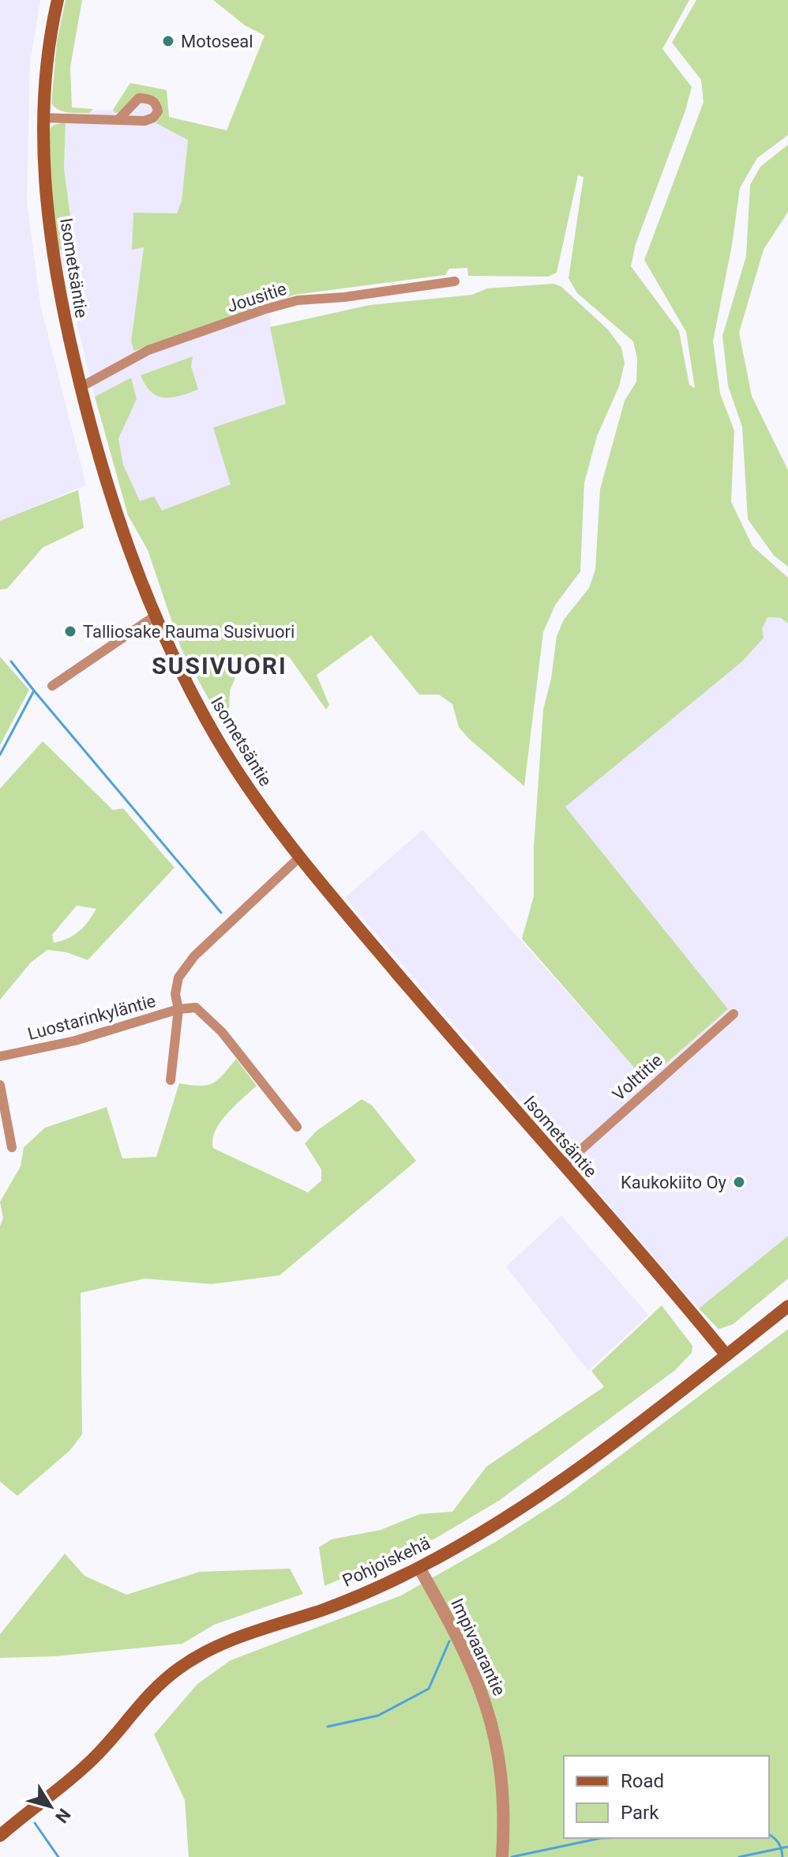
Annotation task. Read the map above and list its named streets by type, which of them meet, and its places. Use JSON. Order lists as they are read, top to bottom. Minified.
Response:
{"streets":{"main road":["Isometsäntie","Pohjoiskehä"],"street":["Jousitie","Luostarinkyläntie","Volttitie","Impivaarantie"]},"crossings":[["Isometsäntie","Jousitie"],["Isometsäntie","Luostarinkyläntie"],["Isometsäntie","Volttitie"],["Isometsäntie","Pohjoiskehä"],["Pohjoiskehä","Impivaarantie"]],"districts":["SUSIVUORI"],"places":["Motoseal","Talliosake Rauma Susivuori","Kaukokiito Oy"],"legend":["Road","Park"],"north":"bottom right"}
